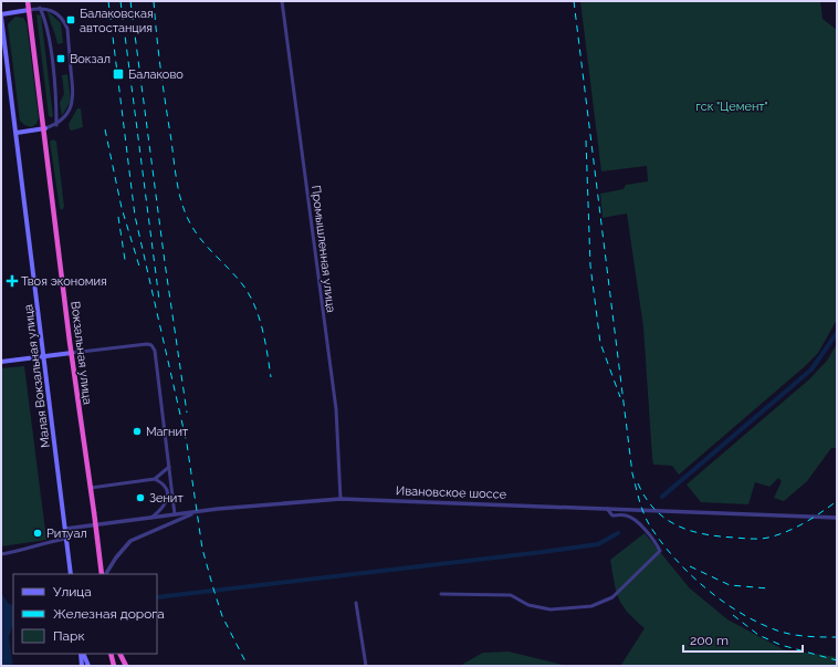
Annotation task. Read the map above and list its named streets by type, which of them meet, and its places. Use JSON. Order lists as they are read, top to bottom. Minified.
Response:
{"streets":{"highway":["Вокзальная улица"],"main road":["Малая Вокзальная улица"],"street":["Промышленная улица","Ивановское шоссе"]},"crossings":[["Промышленная улица","Ивановское шоссе"],["Малая Вокзальная улица","Ивановское шоссе"]],"parks":["гск \"Цемент\""],"places":{"transit":["Балаковская автостанция","Вокзал","Балаково"],"health":["Твоя экономия"],"other":["Магнит","Зенит","Ритуал"]},"legend":["Улица","Железная дорога","Парк"],"scale_bar":"200 m"}
